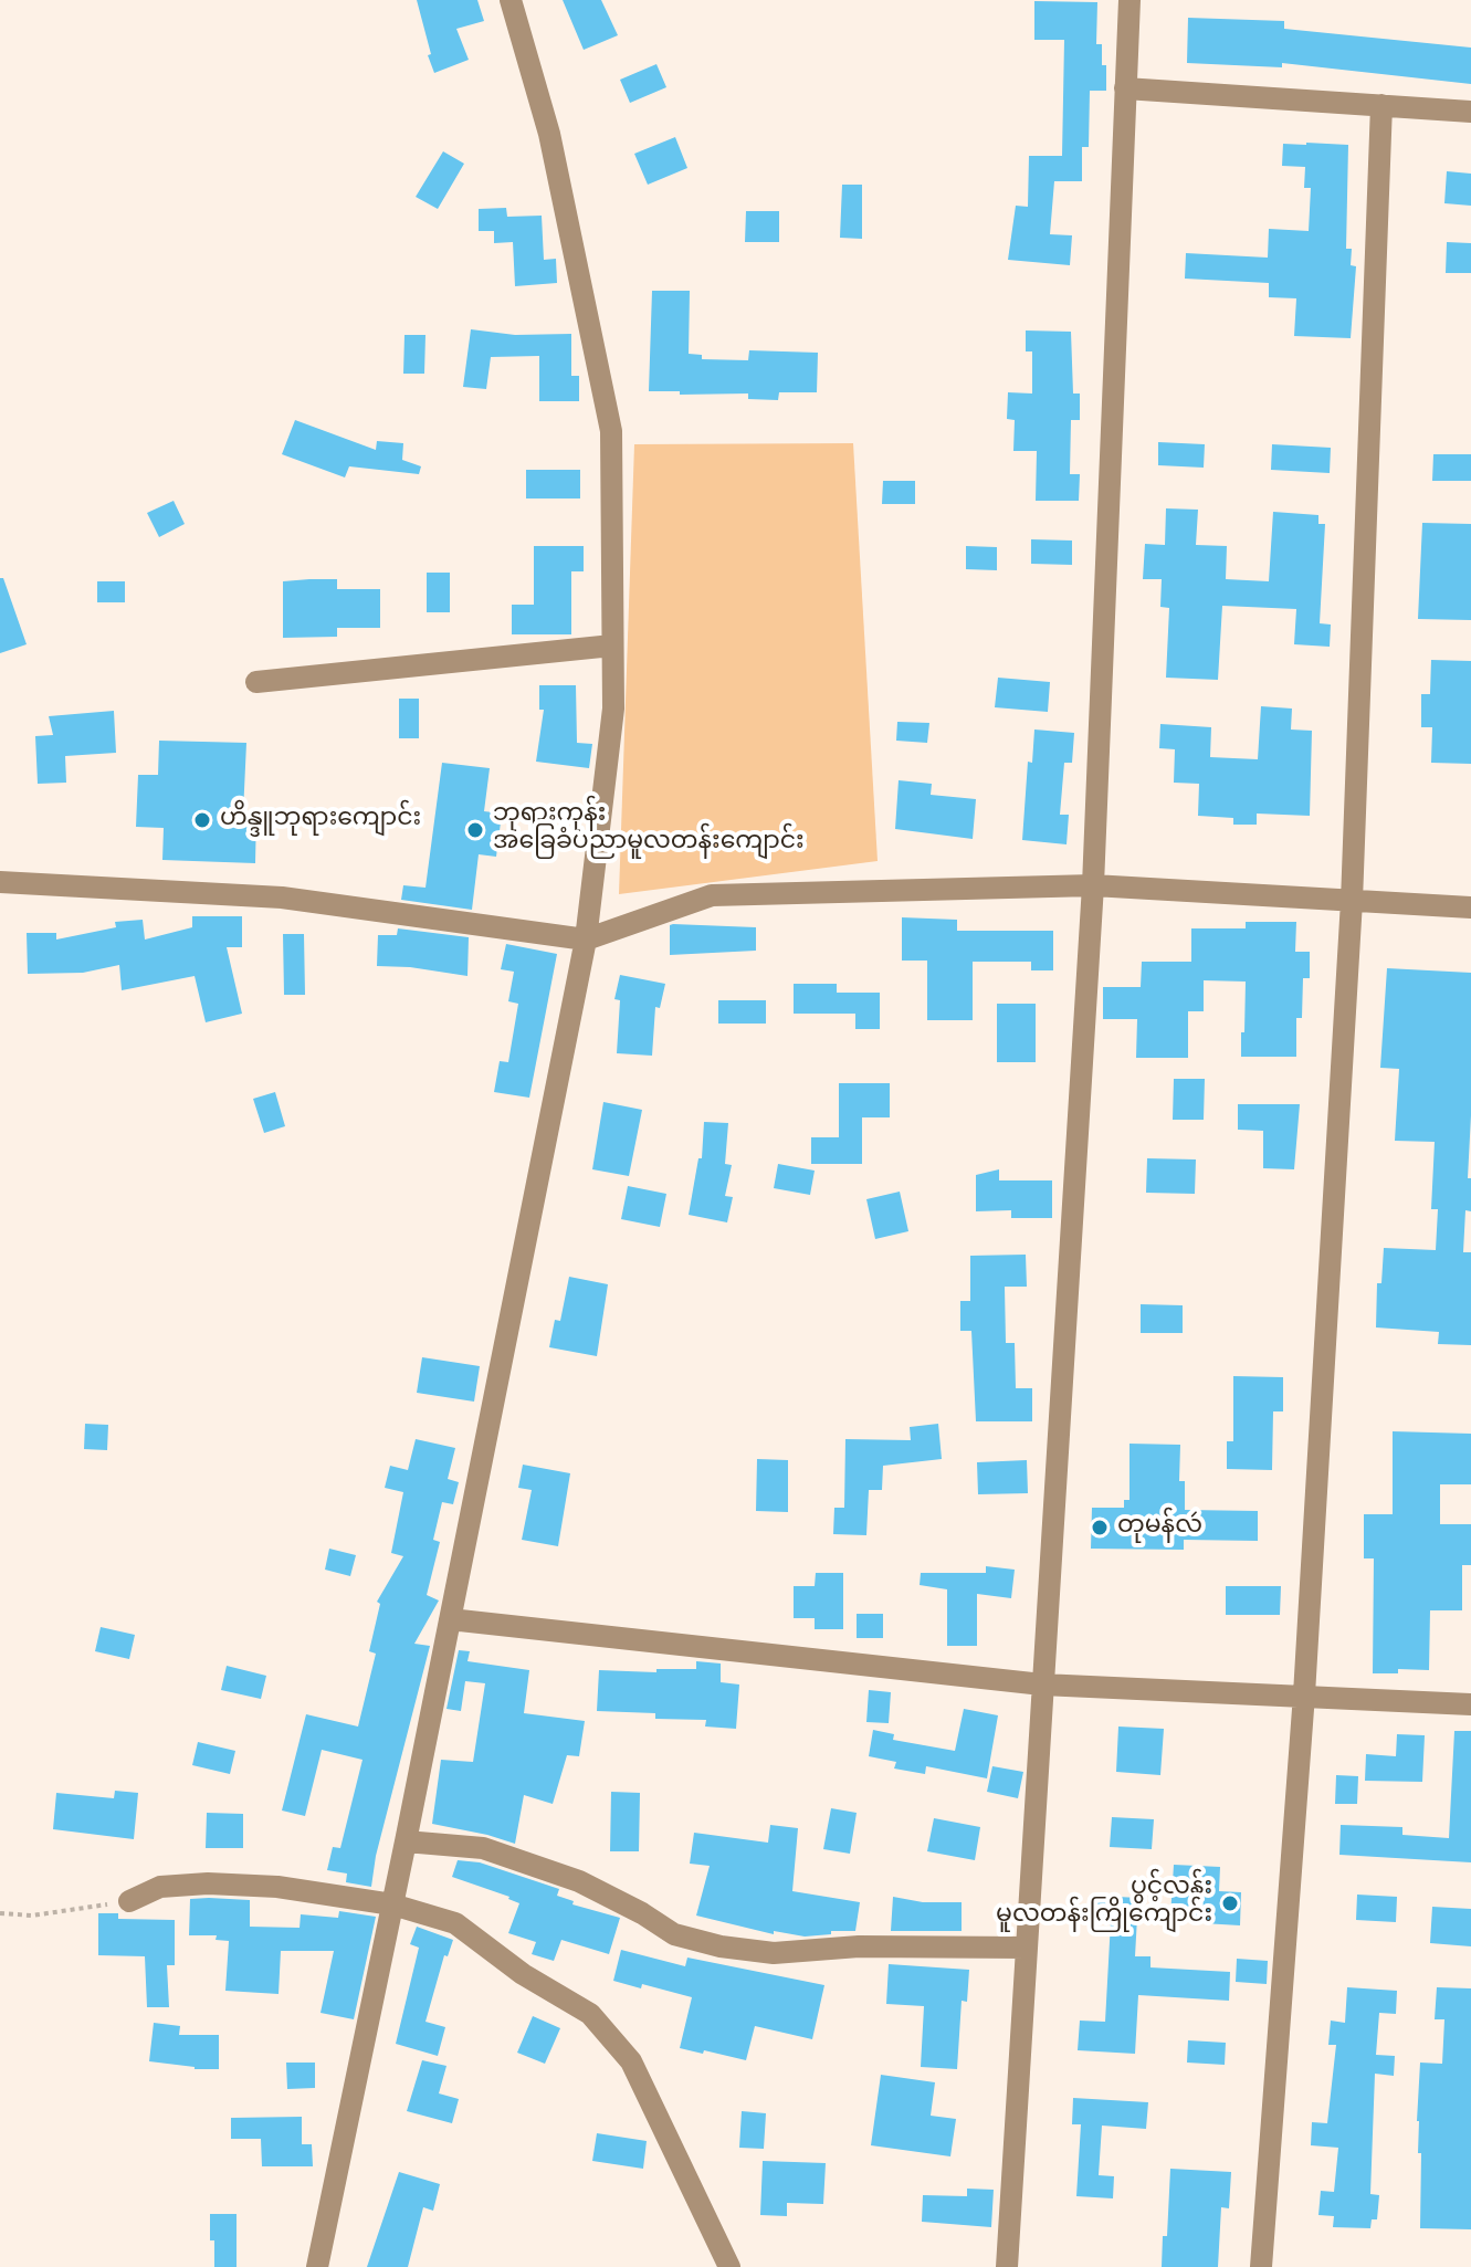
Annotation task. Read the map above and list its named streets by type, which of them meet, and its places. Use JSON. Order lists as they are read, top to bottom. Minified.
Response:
{"places":["ဟိန္ဒူဘုရားကျောင်း","ဘုရားကုန်း အခြေခံပညာမူလတန်းကျောင်း","တုမန်လဴ","ပွင့်လန်း မူလတန်းကြိုကျောင်း"]}
